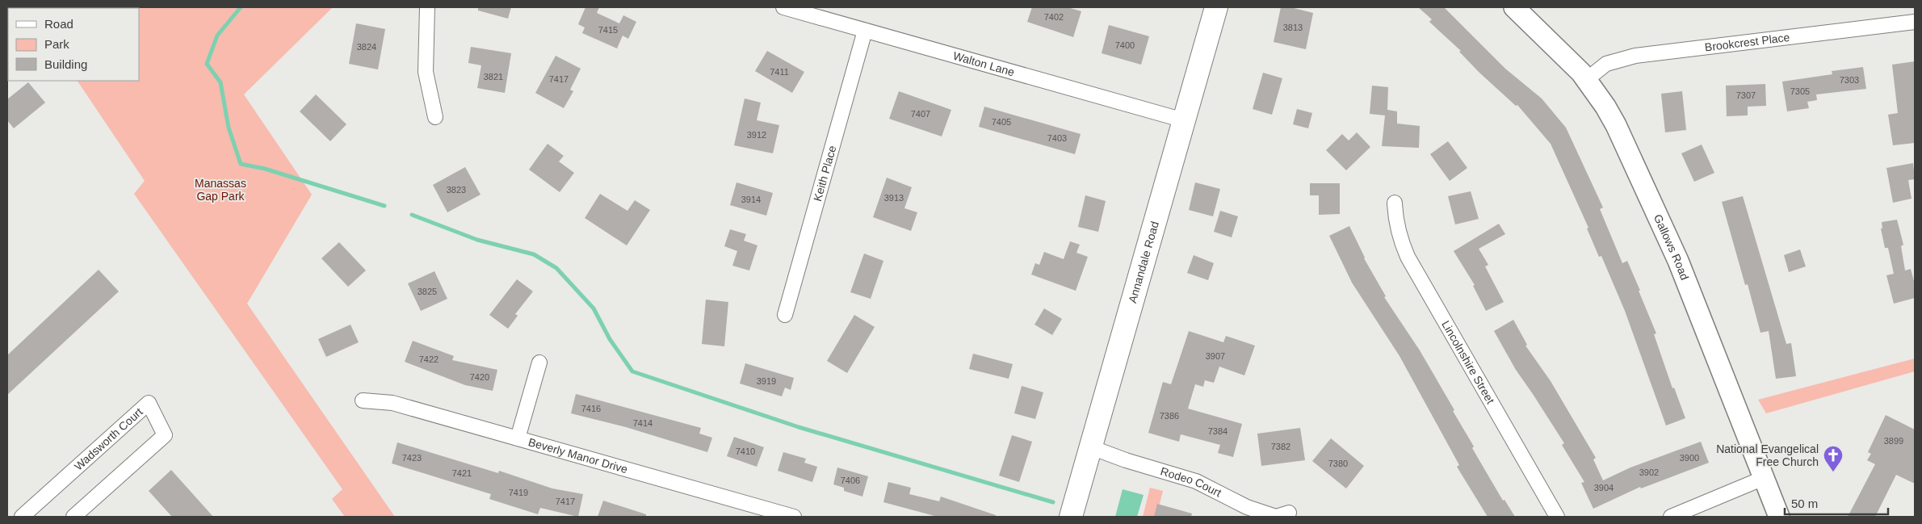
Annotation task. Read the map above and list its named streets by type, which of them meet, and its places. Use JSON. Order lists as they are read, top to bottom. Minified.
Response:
{"streets":{"main road":["Gallows Road","Annandale Road"],"street":["Brookcrest Place","Walton Lane","Keith Place","Lincolnshire Street","Wadsworth Court","Beverly Manor Drive","Rodeo Court"]},"crossings":[["Brookcrest Place","Gallows Road"],["Walton Lane","Keith Place"],["Walton Lane","Annandale Road"],["Annandale Road","Rodeo Court"]],"parks":["Manassas Gap Park"],"places":{"church":["National Evangelical Free Church"]},"house_numbers":["7402","3813","7415","7400","3824","7411","3821","7417","7303","7305","7307","7407","7405","3912","7403","3823","3913","3914","3825","3907","7422","7420","3919","7416","7386","7414","7384","3899","7382","7410","7423","3900","7380","3902","7421","7406","3904","7419","7417"],"legend":["Road","Park","Building"],"scale_bar":"50 m"}
